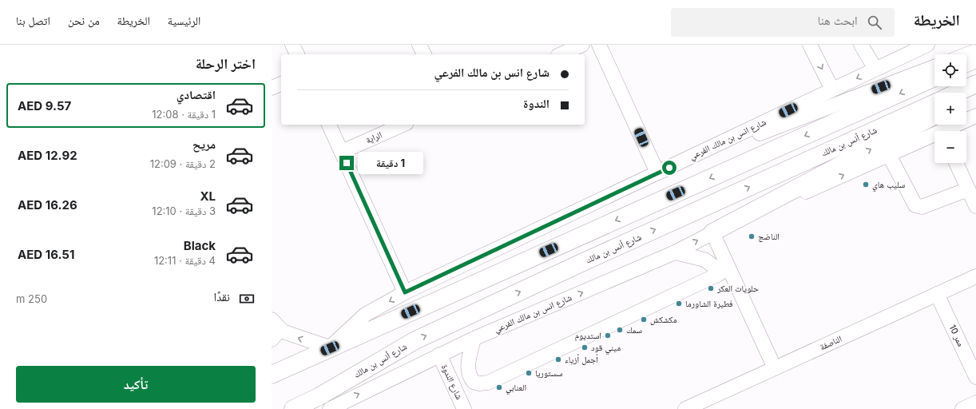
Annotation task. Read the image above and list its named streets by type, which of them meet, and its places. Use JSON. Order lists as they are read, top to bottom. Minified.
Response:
{"streets":{"main road":["شارع أنس بن مالك"],"street":["الراية","شارع انس بن مالك الفرعي","ممر 10","الناصفة","شارع الندوة"]},"crossings":[["شارع انس بن مالك الفرعي","شارع أنس بن مالك"],["شارع انس بن مالك الفرعي","شارع الندوة"],["ممر 10","الناصفة"]],"places":["سليب هاي","الناضج","حلويات العكر","فطيرة الشاورما","مكشكش","سمك","استديوم","ميني قود","أجمل أزياء","سستوريا","العنابي"],"page":{"header":"الخريطة","search":"ابحث هنا","nav":["الرئيسية","الخريطة","من نحن","اتصل بنا"],"heading":"اختر الرحلة","map_buttons":["+","−"],"banner":["شارع انس بن مالك الفرعي","الندوة"],"list":[{"name":"اقتصادي","note":"1 دقيقة · 12:08","value":"AED 9.57"},{"name":"مريح","note":"2 دقيقة · 12:09","value":"AED 12.92"},{"name":"XL","note":"3 دقيقة · 12:10","value":"AED 16.26"},{"name":"Black","note":"4 دقيقة · 12:11","value":"AED 16.51"}],"bubble":"1 دقيقة","pay":["نقدًا","250 m"],"buttons":"تأكيد"}}
